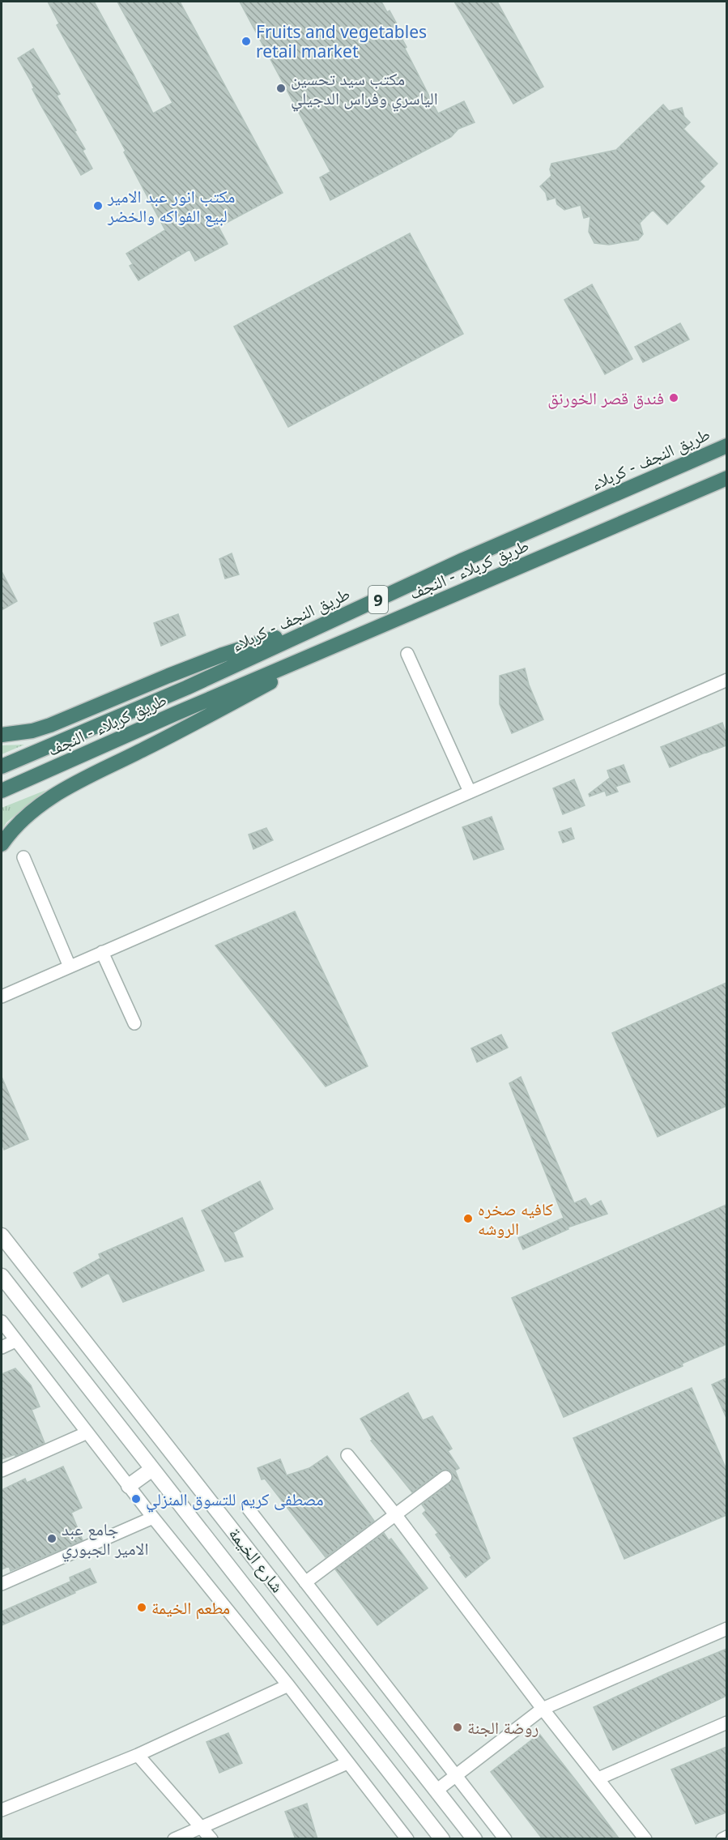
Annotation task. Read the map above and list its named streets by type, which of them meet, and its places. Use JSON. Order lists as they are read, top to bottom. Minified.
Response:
{"streets":{"highway":["طريق النجف - کربلاء","طريق کربلاء - النجف","9"],"street":["شارع الخيمة"]},"places":["Fruits and vegetables retail market","مكتب سيد تحسين الياسري وفراس الدجيلي","مكتب انور عبد الامير لبيع الفواكه والخضر","فندق قصر الخورنق","كافيه صخره الروشه","مصطفى كريم للتسوق المنزلي","جامع عبد الامير الجبوري","مطعم الخيمة","روضة الجنة"]}
